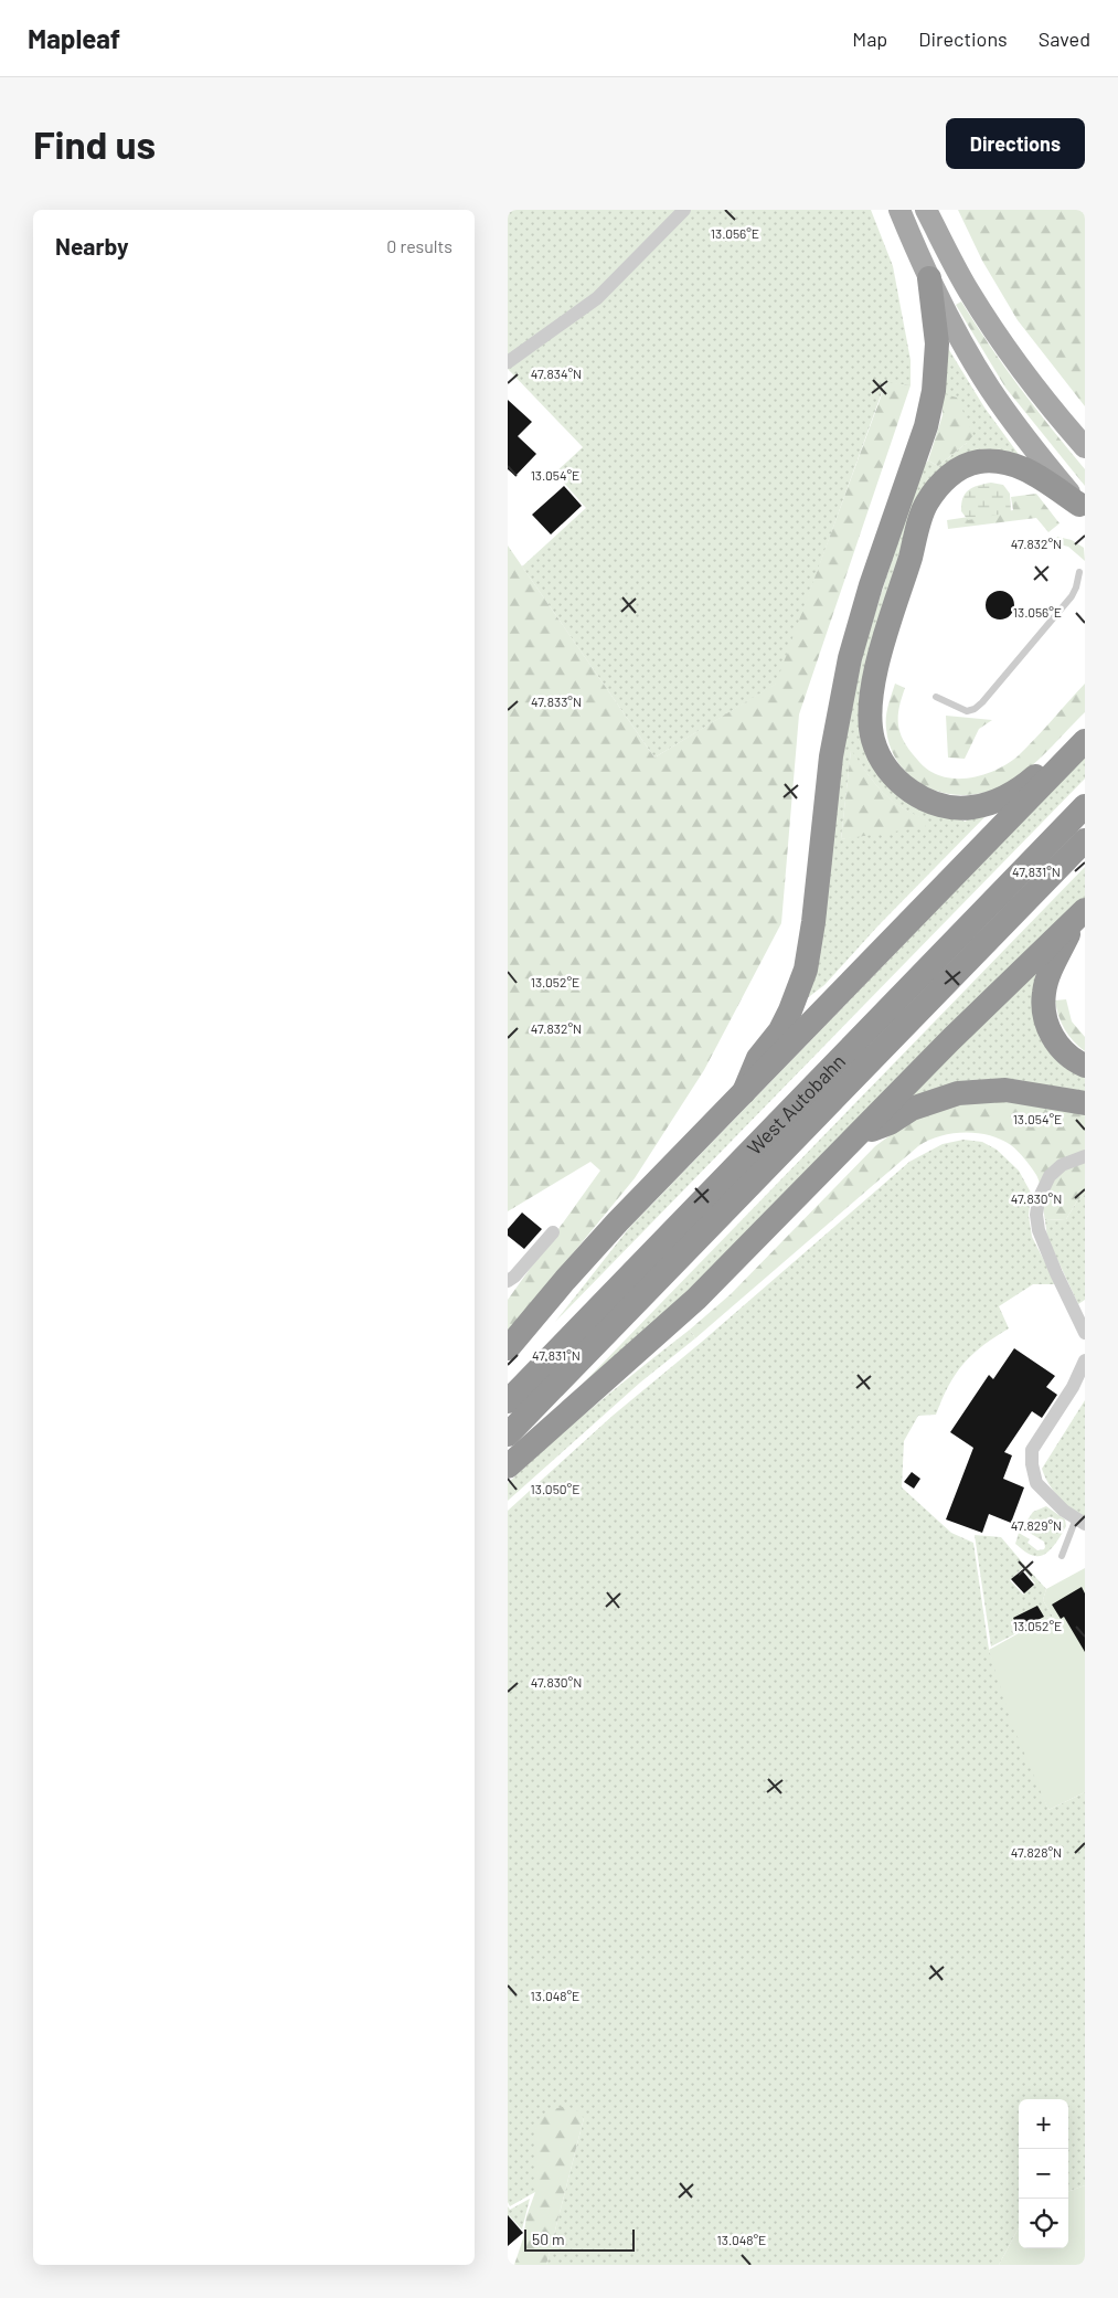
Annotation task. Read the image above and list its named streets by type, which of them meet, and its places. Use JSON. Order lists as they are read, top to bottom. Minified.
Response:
{"streets":{"highway":["West Autobahn"]},"scale_bar":"50 m","page":{"header":"Mapleaf","nav":["Map","Directions","Saved"],"buttons":"Directions","title":"Find us","heading":["Nearby","0 results"],"map_buttons":["+","−"],"scale":"50 m"},"coordinates":["13.056°E","47.834°N","13.054°E","47.832°N","47.833°N","47.831°N","13.052°E","47.830°N","13.050°E","47.829°N","47.828°N","13.048°E"]}
